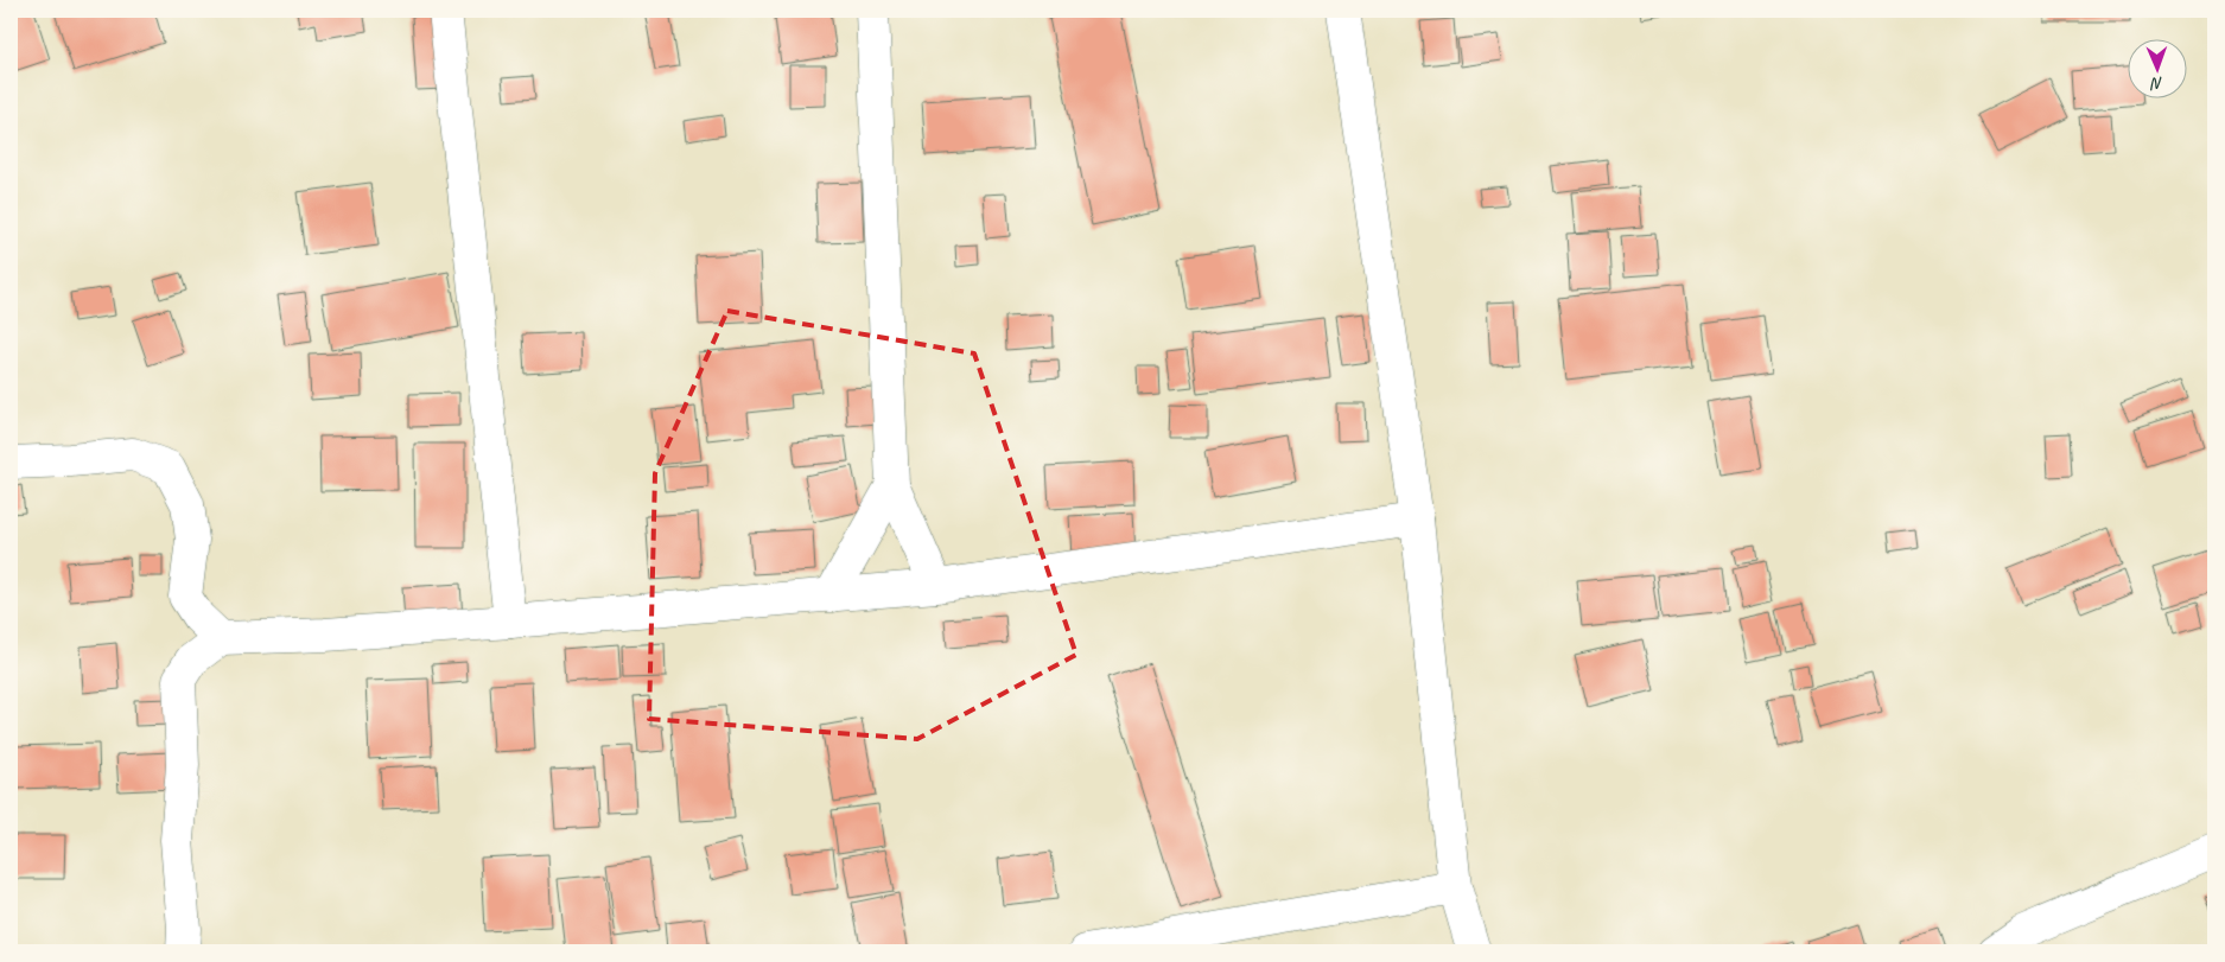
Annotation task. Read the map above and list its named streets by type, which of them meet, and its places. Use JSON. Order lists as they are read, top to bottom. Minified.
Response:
{"north":"bottom"}
